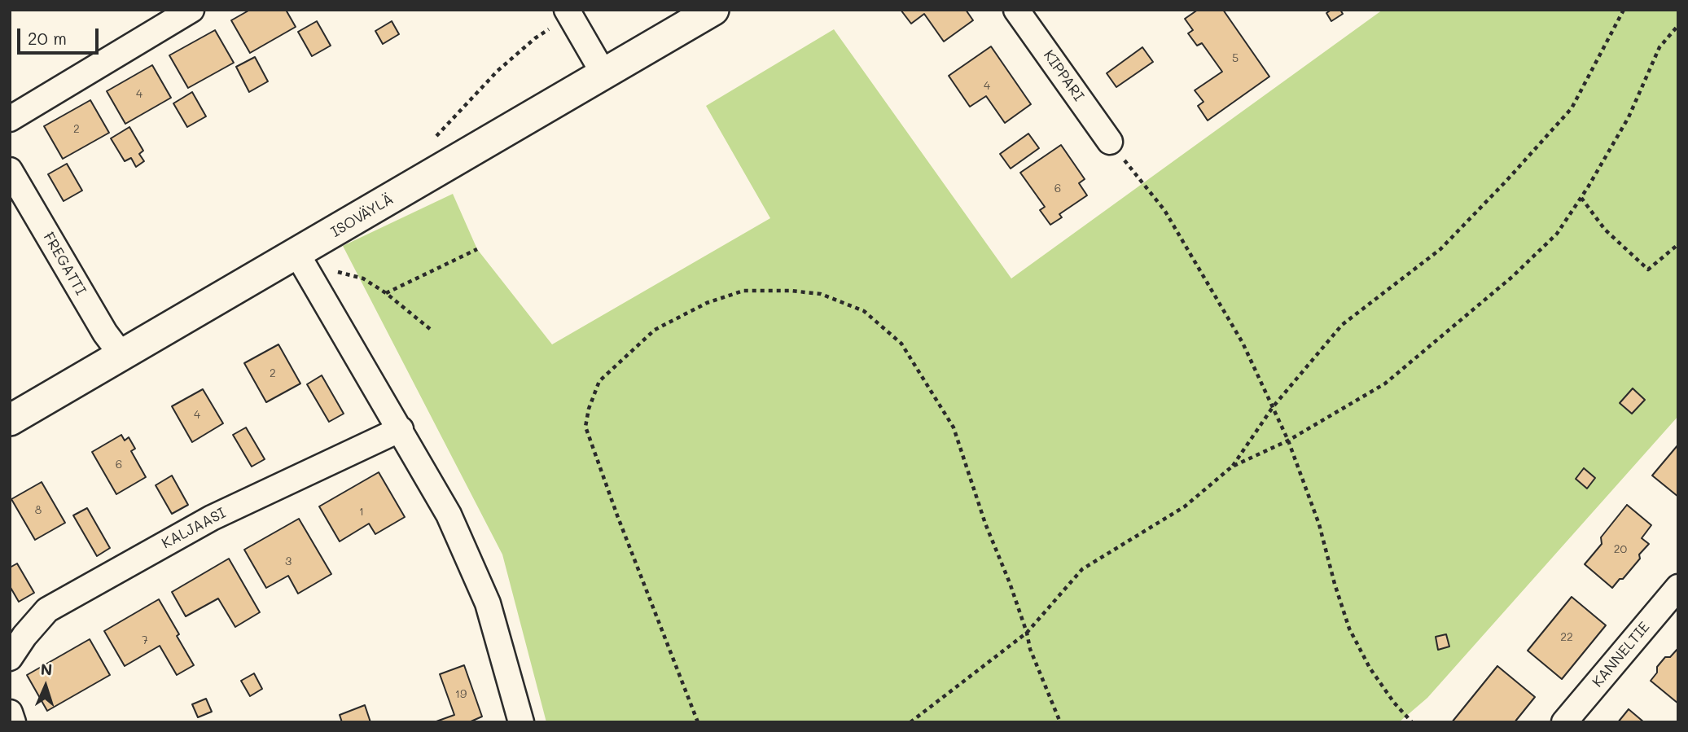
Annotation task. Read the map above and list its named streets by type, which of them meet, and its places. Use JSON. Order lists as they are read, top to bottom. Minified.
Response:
{"streets":{"street":["KIPPARI","ISOVÄYLÄ","FREGATTI","KALJAASI","KANNELTIE"]},"crossings":[["ISOVÄYLÄ","FREGATTI"]],"house_numbers":["5","4","4","2","6","2","4","6","8","1","20","3","22","7","19"],"scale_bar":"20 m","north":"top"}
